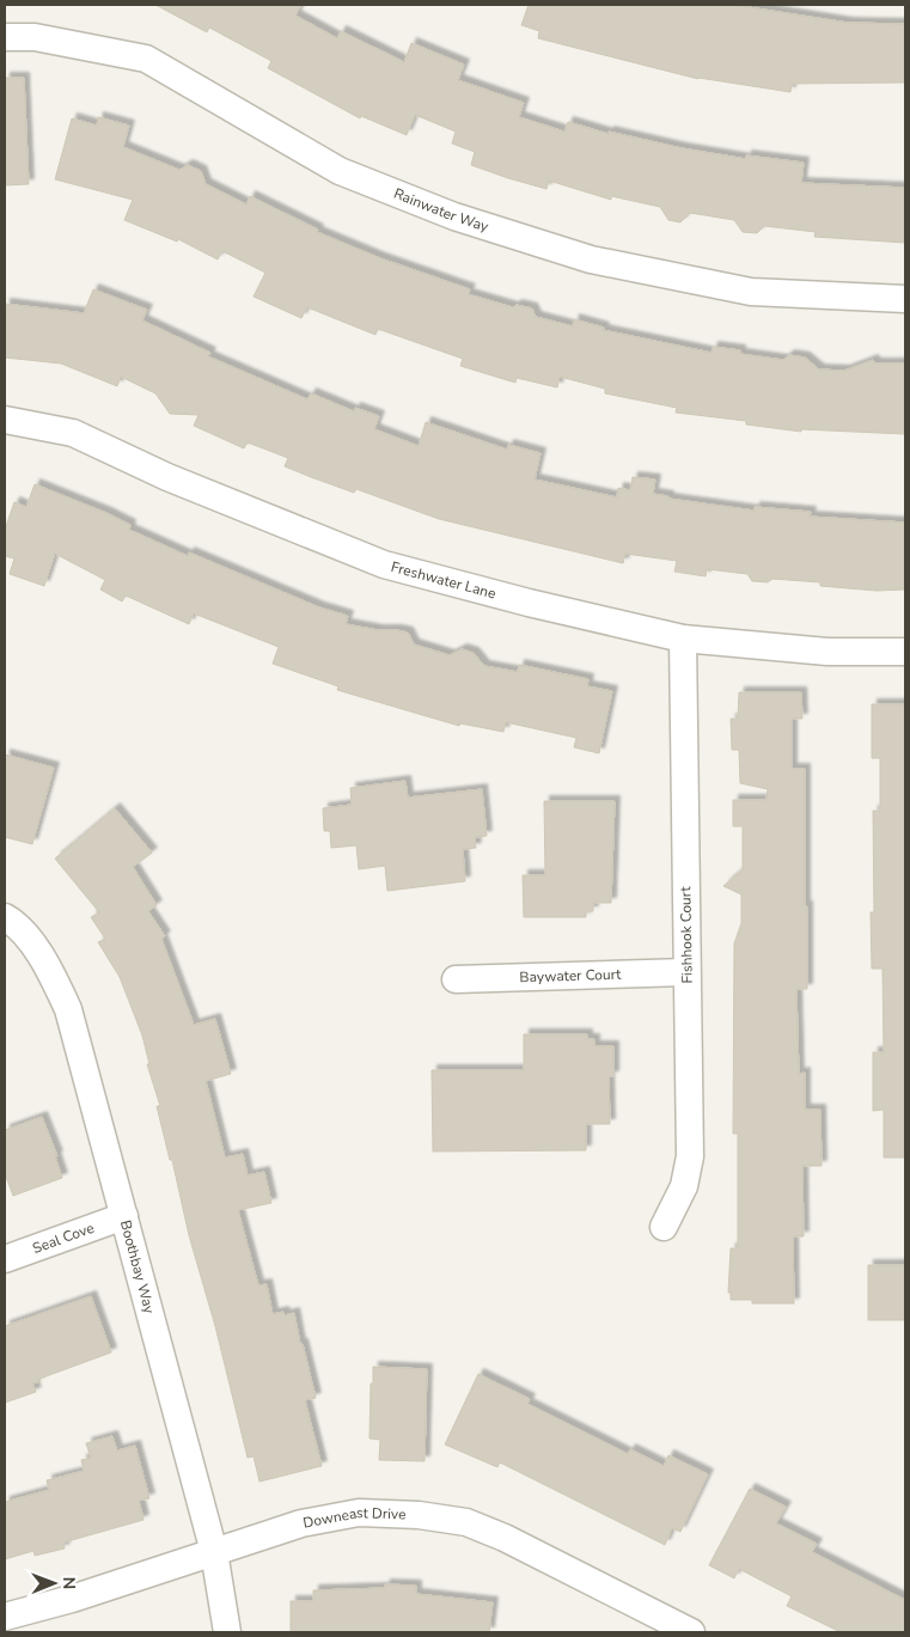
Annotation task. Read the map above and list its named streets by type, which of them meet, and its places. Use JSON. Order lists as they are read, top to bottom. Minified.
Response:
{"streets":{"street":["Rainwater Way","Freshwater Lane","Fishhook Court","Baywater Court","Seal Cove","Boothbay Way","Downeast Drive"]},"crossings":[["Freshwater Lane","Fishhook Court"],["Fishhook Court","Baywater Court"],["Seal Cove","Boothbay Way"],["Boothbay Way","Downeast Drive"]],"north":"right"}
